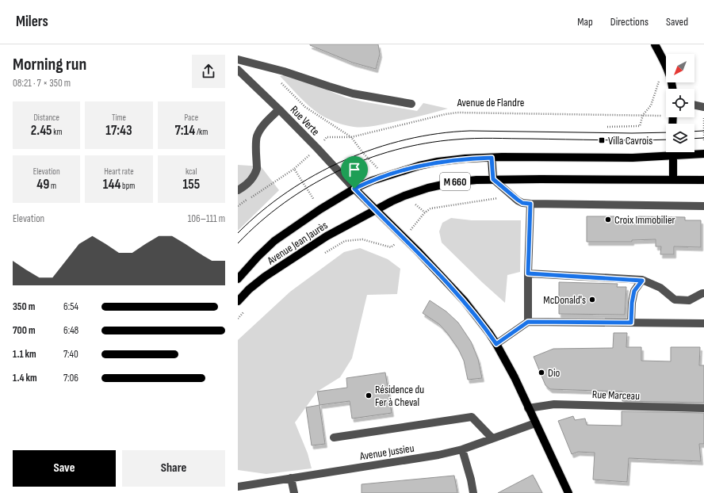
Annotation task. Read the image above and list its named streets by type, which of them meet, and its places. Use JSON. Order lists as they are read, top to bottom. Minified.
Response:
{"streets":{"main road":["M 660","Avenue Jean Jaurès"],"street":["Rue Verte","Rue Marceau","Avenue Jussieu"],"path":["Avenue de Flandre"]},"crossings":[["Avenue de Flandre","Rue Verte"],["Rue Verte","M 660"],["Rue Verte","Avenue Jean Jaurès"],["M 660","Avenue Jean Jaurès"]],"places":{"transit":["Villa Cavrois"],"other":["Croix Immobilier","McDonald's","Dio","Résidence du Fer à Cheval"]},"north":"bottom left","page":{"header":"Milers","nav":["Map","Directions","Saved"],"heading":["Morning run","08:21 · 7 × 350 m"],"stats":[["Distance","2.45 km"],["Time","17:43"],["Pace","7:14 /km"],["Elevation","49 m"],["Heart rate","144 bpm"],["kcal","155"]],"chart":["Elevation","106–111 m"],"list":[{"name":"350 m","note":"6:54"},{"name":"700 m","note":"6:48"},{"name":"1.1 km","note":"7:40"},{"name":"1.4 km","note":"7:06"}],"buttons":["Save","Share"]}}
